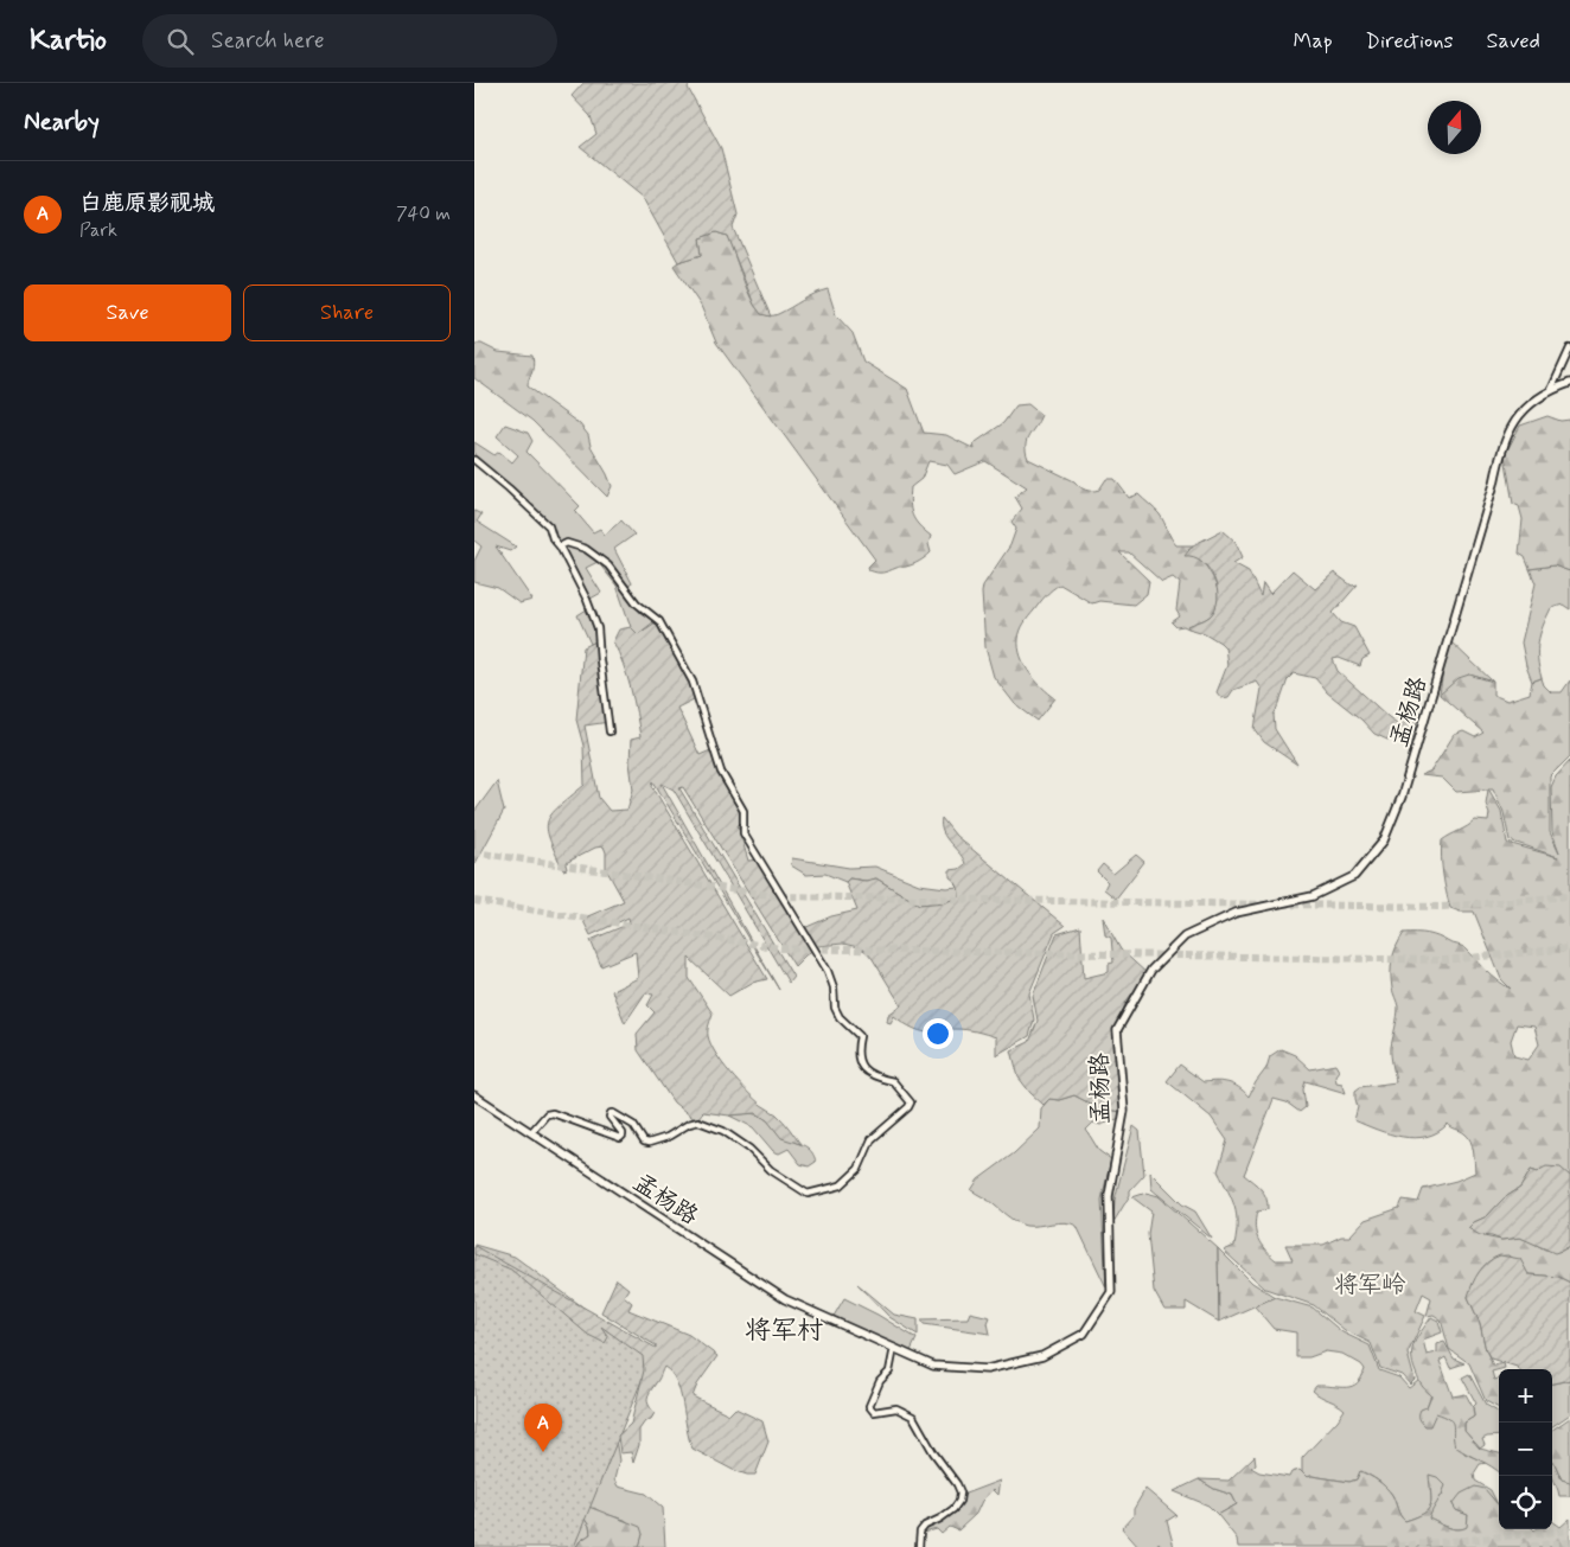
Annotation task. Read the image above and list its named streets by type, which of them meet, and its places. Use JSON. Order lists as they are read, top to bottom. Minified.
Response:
{"streets":{"main road":["孟杨路"]},"districts":["将军村"],"parks":["将军岭"],"north":"top","page":{"header":"Kartio","search":"Search here","nav":["Map","Directions","Saved"],"heading":"Nearby","list":[{"mark":"A","name":"白鹿原影视城","note":"Park","value":"740 m"}],"buttons":["Save","Share"],"map_buttons":["+","−"],"pins":"A"}}
